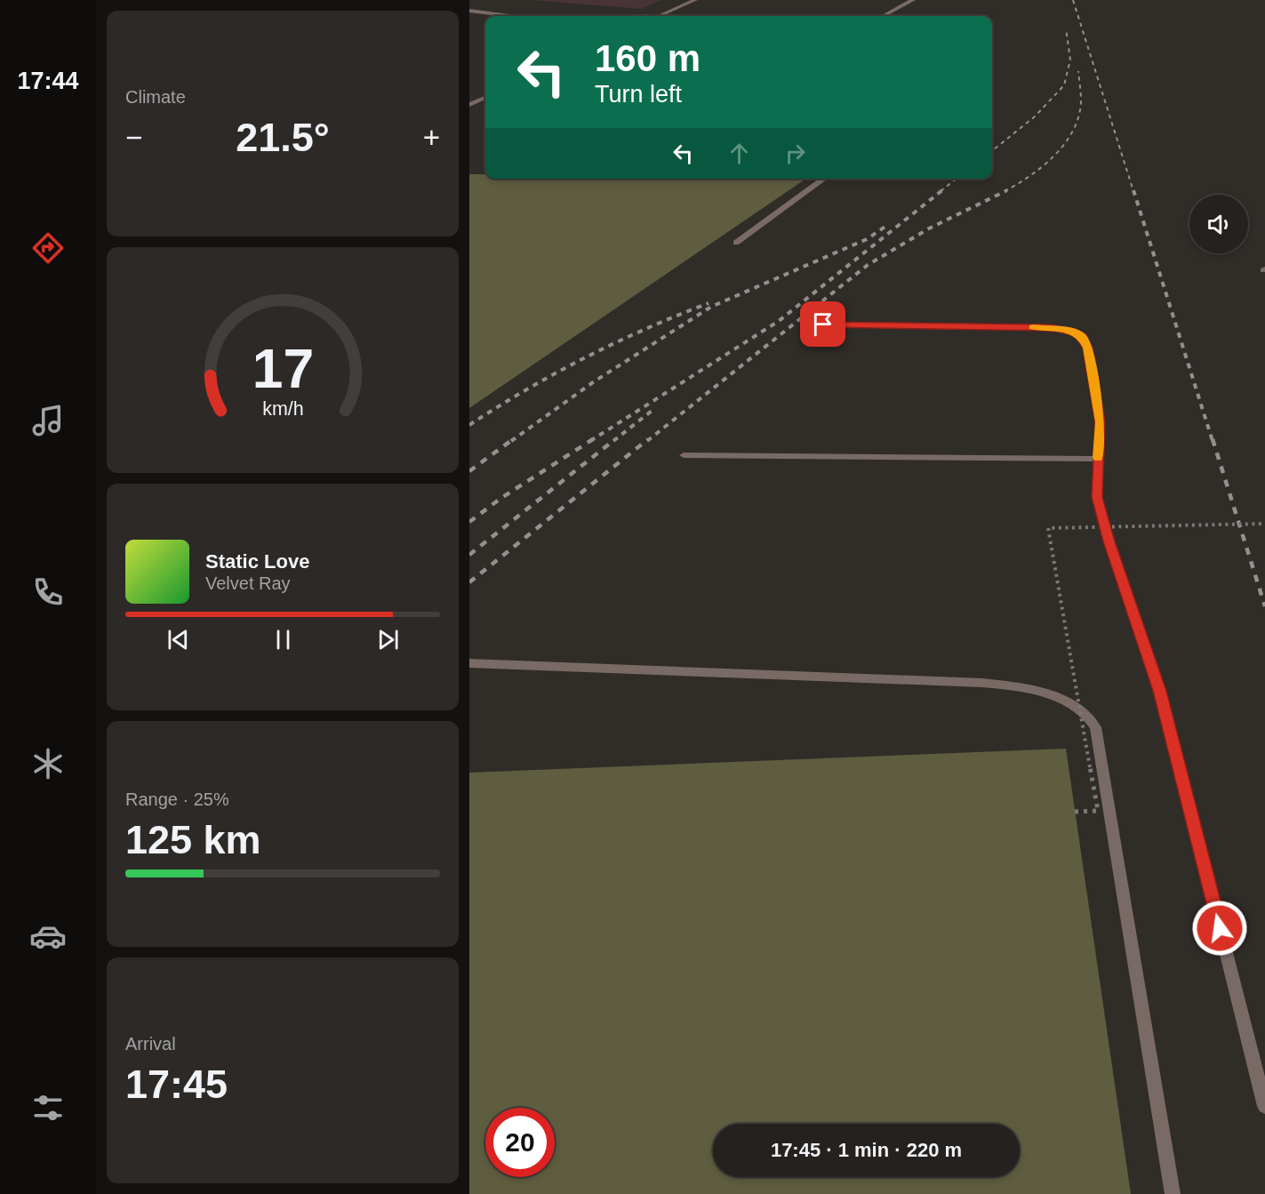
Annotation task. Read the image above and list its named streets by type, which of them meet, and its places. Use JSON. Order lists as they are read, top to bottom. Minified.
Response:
{"page":{"tabs":"17:44","tile":["Climate",["Range · 25%","125 km"],["Arrival","17:45"]],"turn":["160 m","Turn left"],"heat":["−","21.5°","+"],"song":["Static Love","Velvet Ray"],"limit":"20","trip":"17:45 · 1 min · 220 m","gauge":["17","km/h"]}}
